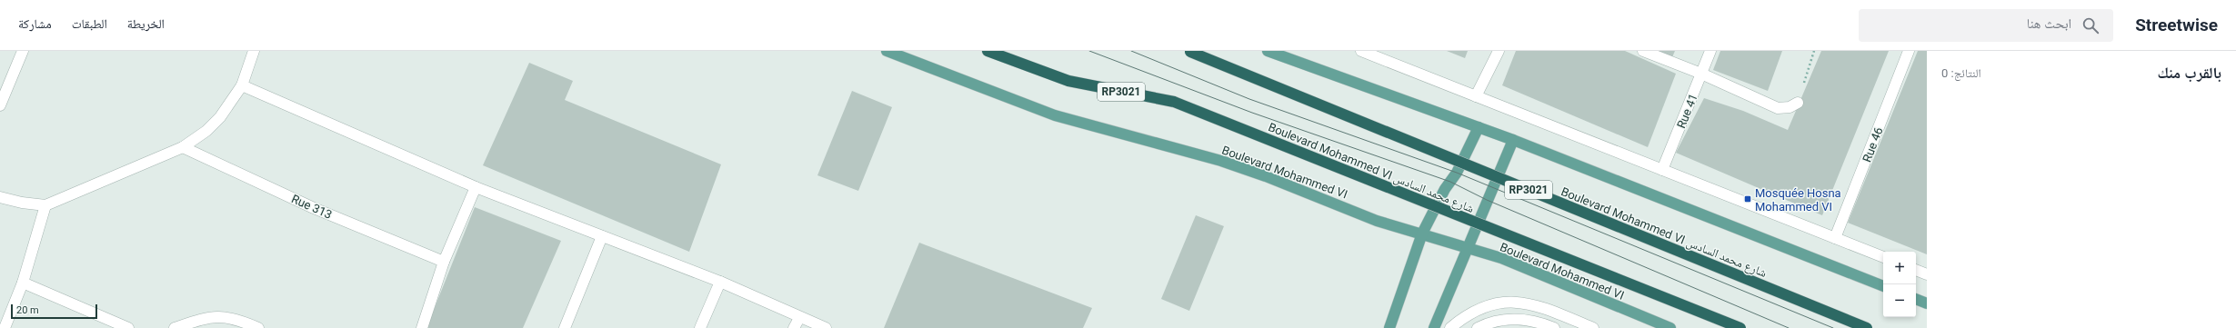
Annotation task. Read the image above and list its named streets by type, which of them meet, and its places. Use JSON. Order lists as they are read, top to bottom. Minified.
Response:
{"streets":{"highway":["RP3021","Boulevard Mohammed VI شارع محمد السادس"],"main road":["Boulevard Mohammed VI"],"street":["Rue 41","Rue 46","Rue 313"]},"places":{"transit":["Mosquée Hosna Mohammed VI"]},"scale_bar":"20 m","page":{"header":"Streetwise","search":"ابحث هنا","nav":["الخريطة","الطبقات","مشاركة"],"heading":["بالقرب منك","النتائج: 0"],"map_buttons":["+","−"],"scale":"20 m"}}
